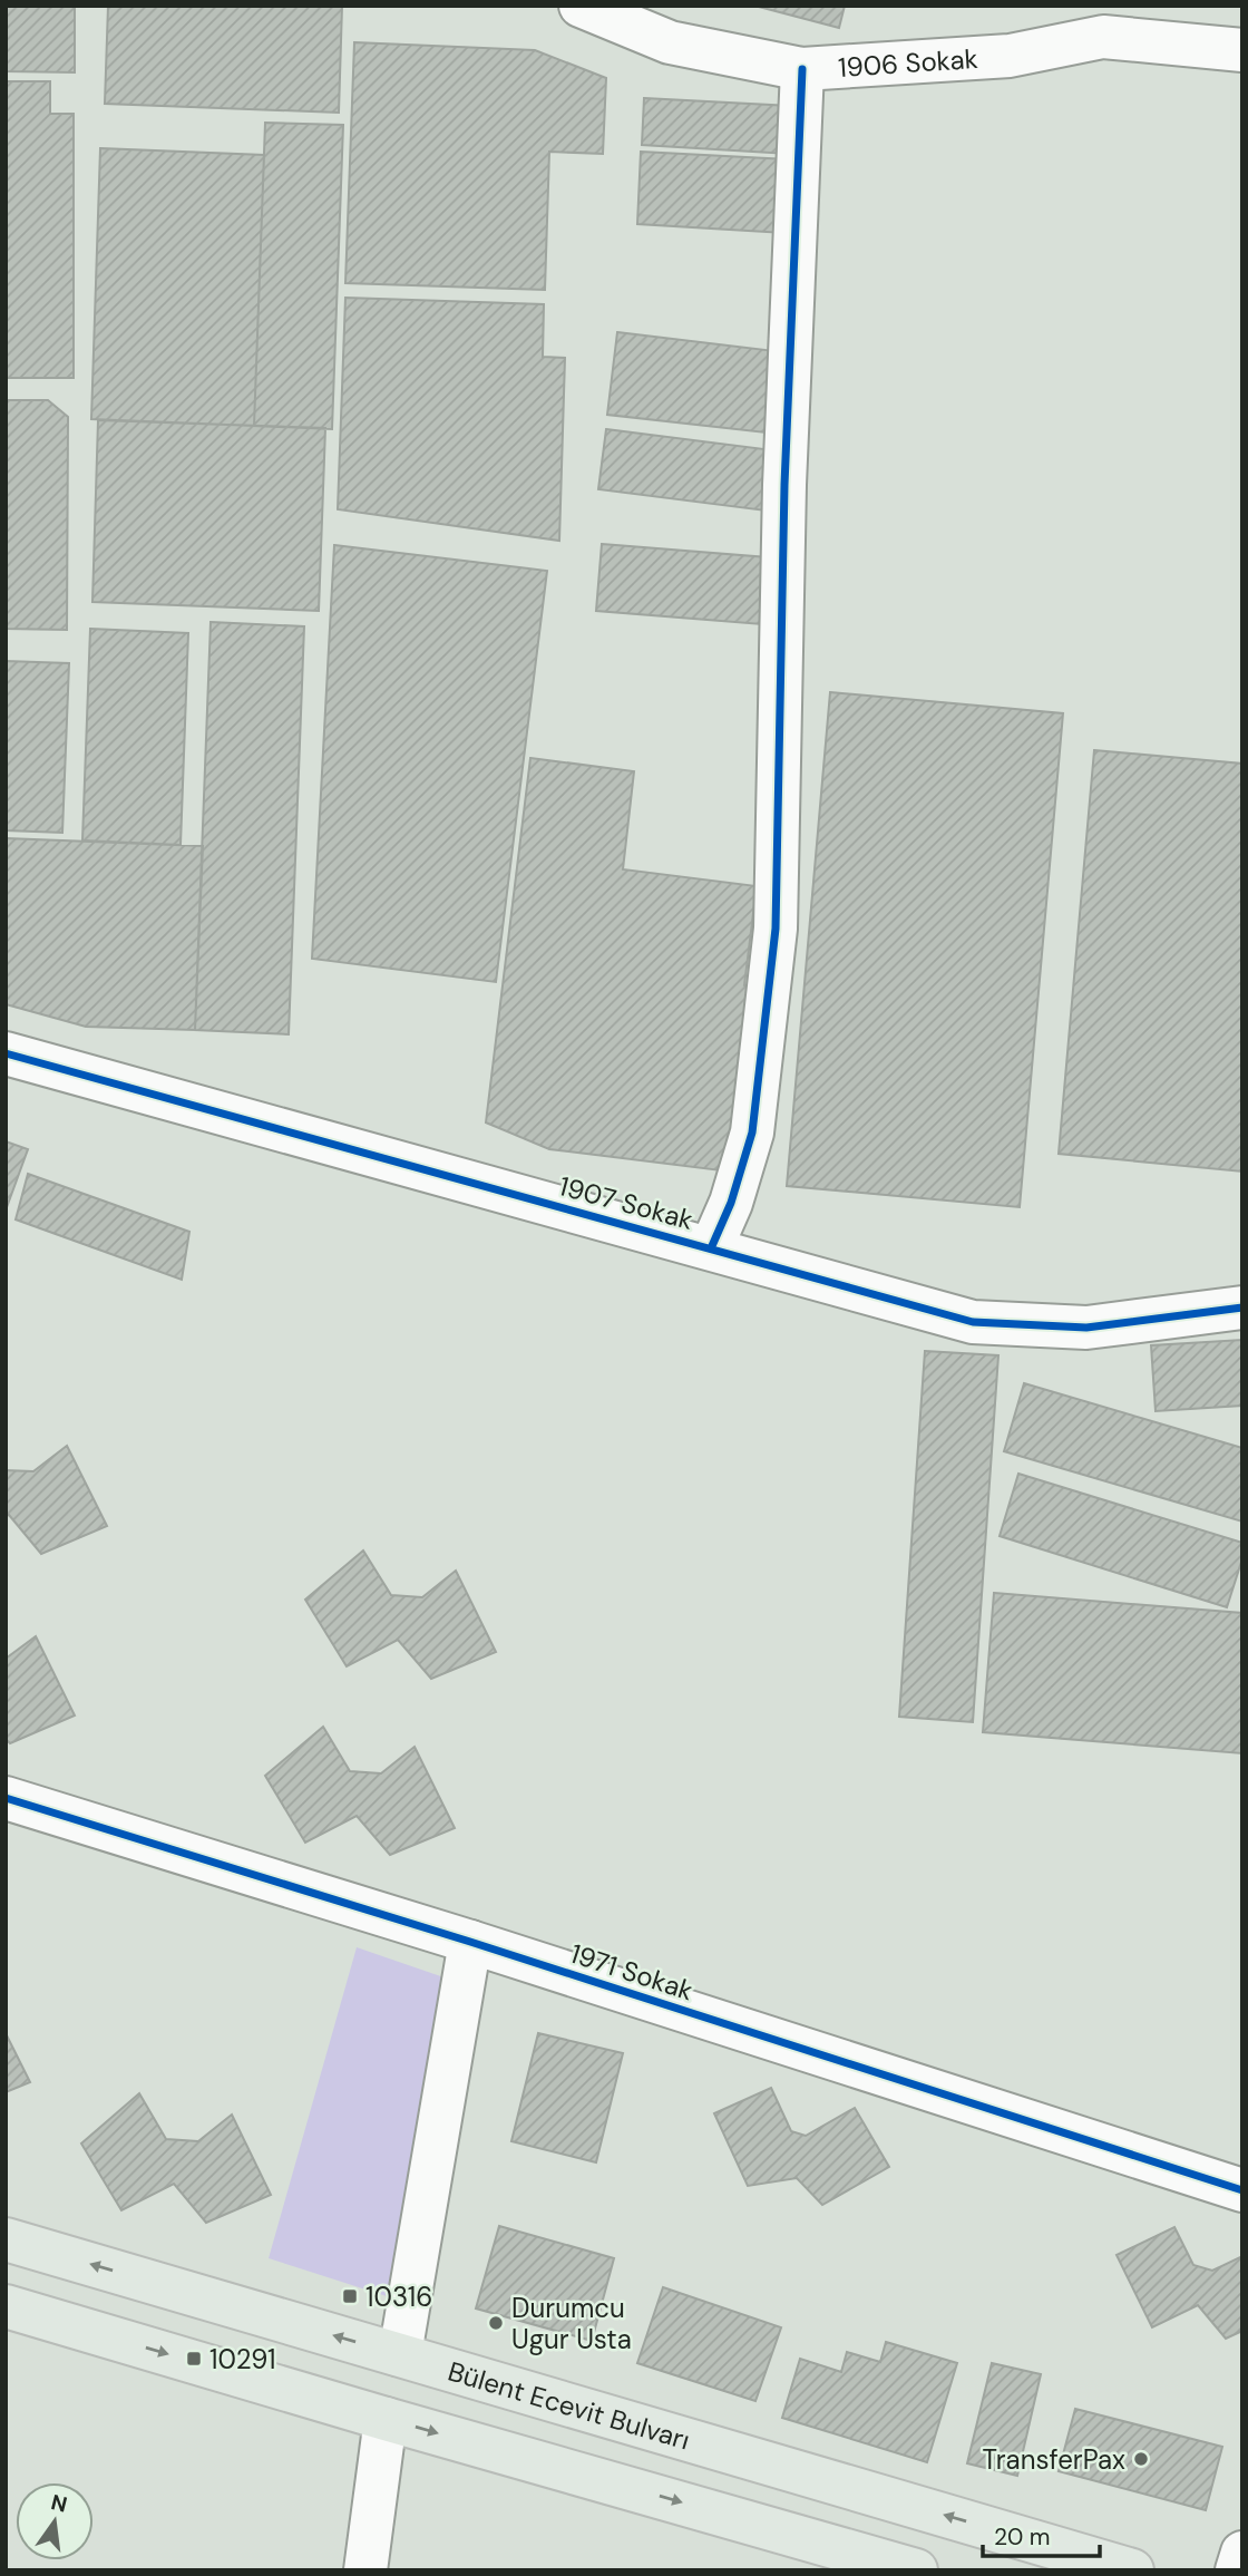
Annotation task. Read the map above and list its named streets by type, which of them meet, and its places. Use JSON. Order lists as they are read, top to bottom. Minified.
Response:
{"streets":{"main road":["Bülent Ecevit Bulvarı"],"street":["1906 Sokak","1907 Sokak","1971 Sokak"]},"places":{"transit":["10316","10291"],"other":["Durumcu Ugur Usta","TransferPax"]},"scale_bar":"20 m","north":"top"}
